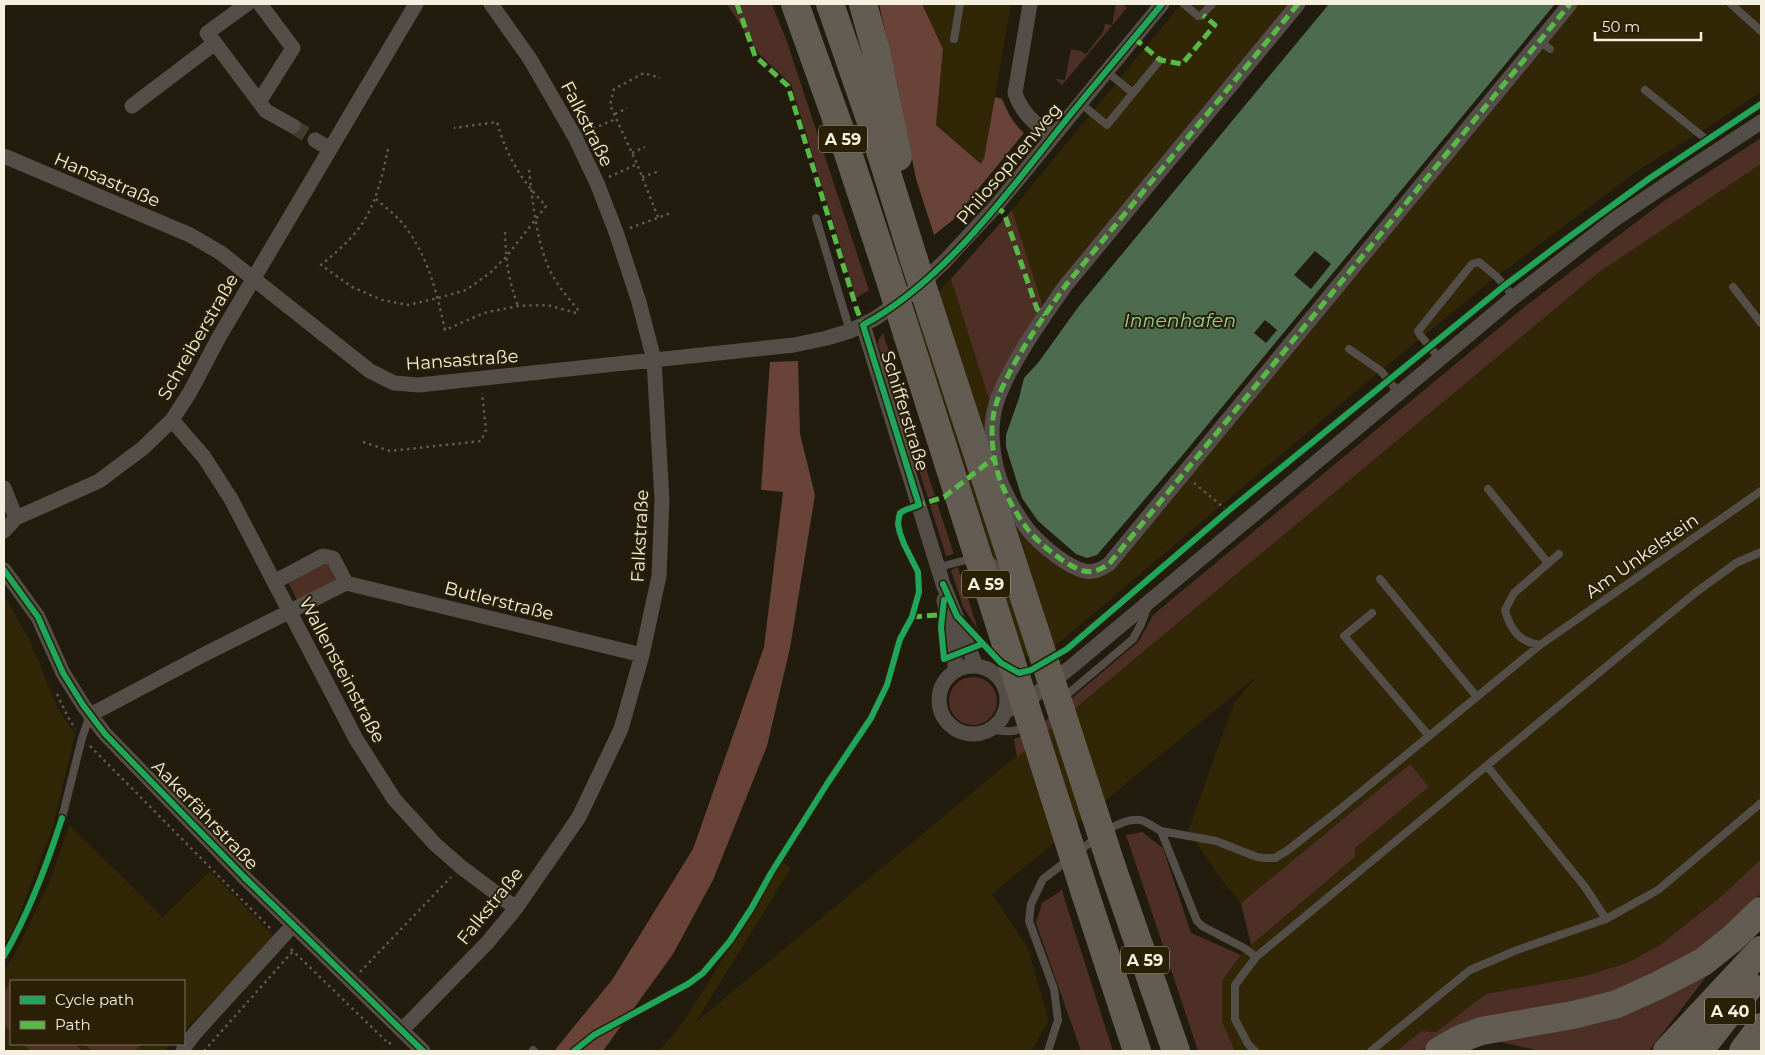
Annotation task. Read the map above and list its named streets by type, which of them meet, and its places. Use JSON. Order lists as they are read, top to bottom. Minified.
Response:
{"streets":{"highway":["A 59","A 40"],"street":["Falkstraße","Philosophenweg","Hansastraße","Schreiberstraße","Schifferstraße","Butlerstraße","Wallensteinstraße","Aakerfährstraße"],"lane":["Am Unkelstein"]},"crossings":[["Falkstraße","Hansastraße"],["Falkstraße","Butlerstraße"],["Falkstraße","Wallensteinstraße"],["Falkstraße","Aakerfährstraße"],["Philosophenweg","Hansastraße"],["Philosophenweg","Schifferstraße"],["Hansastraße","Schreiberstraße"],["Hansastraße","Schifferstraße"],["Schreiberstraße","Wallensteinstraße"]],"water":["Innenhafen"],"legend":["Cycle path","Path"],"scale_bar":"50 m"}
